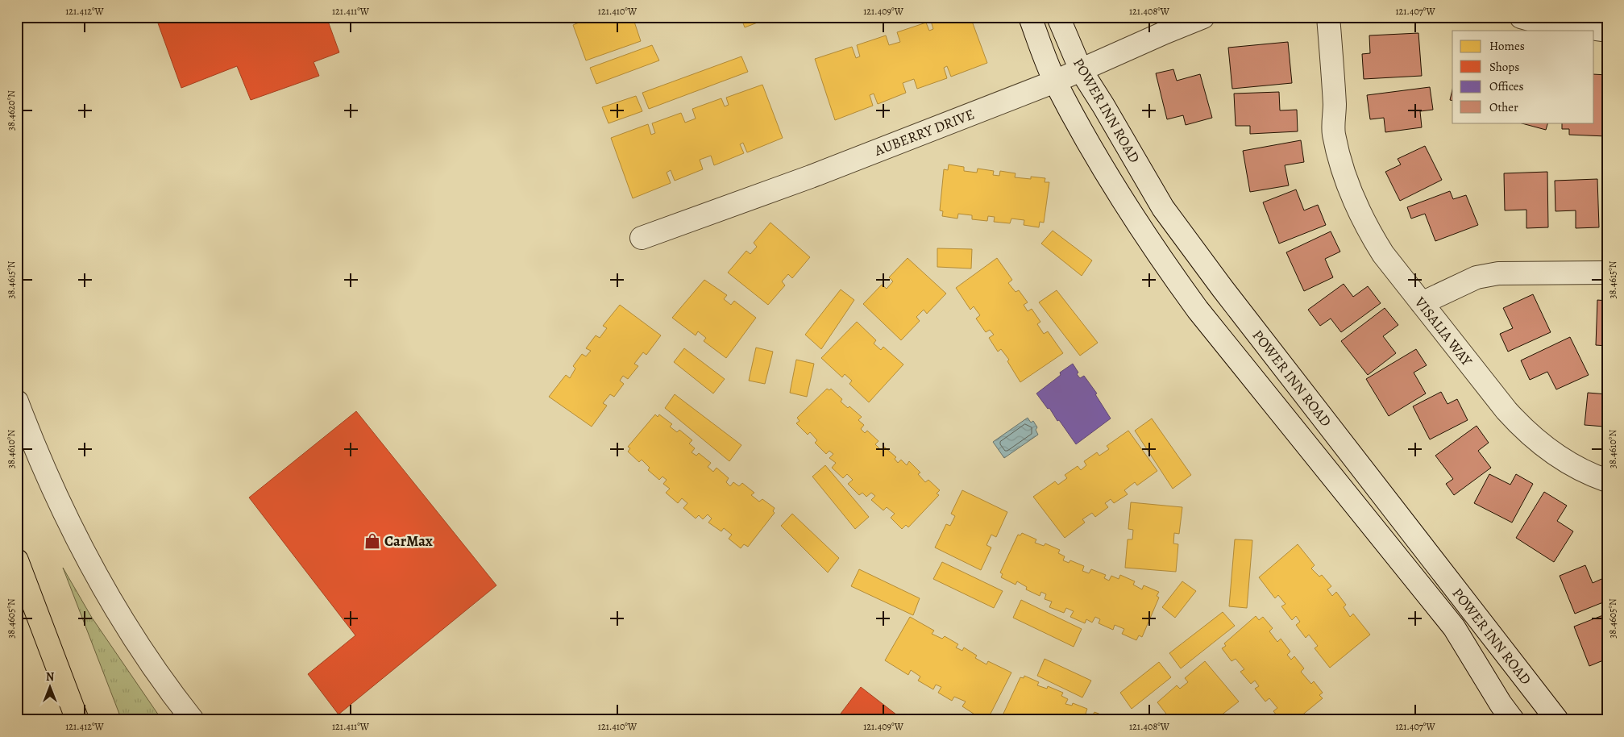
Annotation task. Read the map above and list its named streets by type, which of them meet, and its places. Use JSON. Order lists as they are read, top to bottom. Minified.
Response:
{"streets":{"street":["POWER INN ROAD","AUBERRY DRIVE","VISALIA WAY"]},"crossings":[["POWER INN ROAD","AUBERRY DRIVE"]],"places":{"shop":["CarMax"]},"legend":["Homes","Shops","Offices","Other"],"north":"top","coordinates":["121.412°W","121.411°W","121.410°W","121.409°W","121.408°W","121.407°W","38.4620°N","38.4615°N","38.4610°N","38.4605°N"]}
